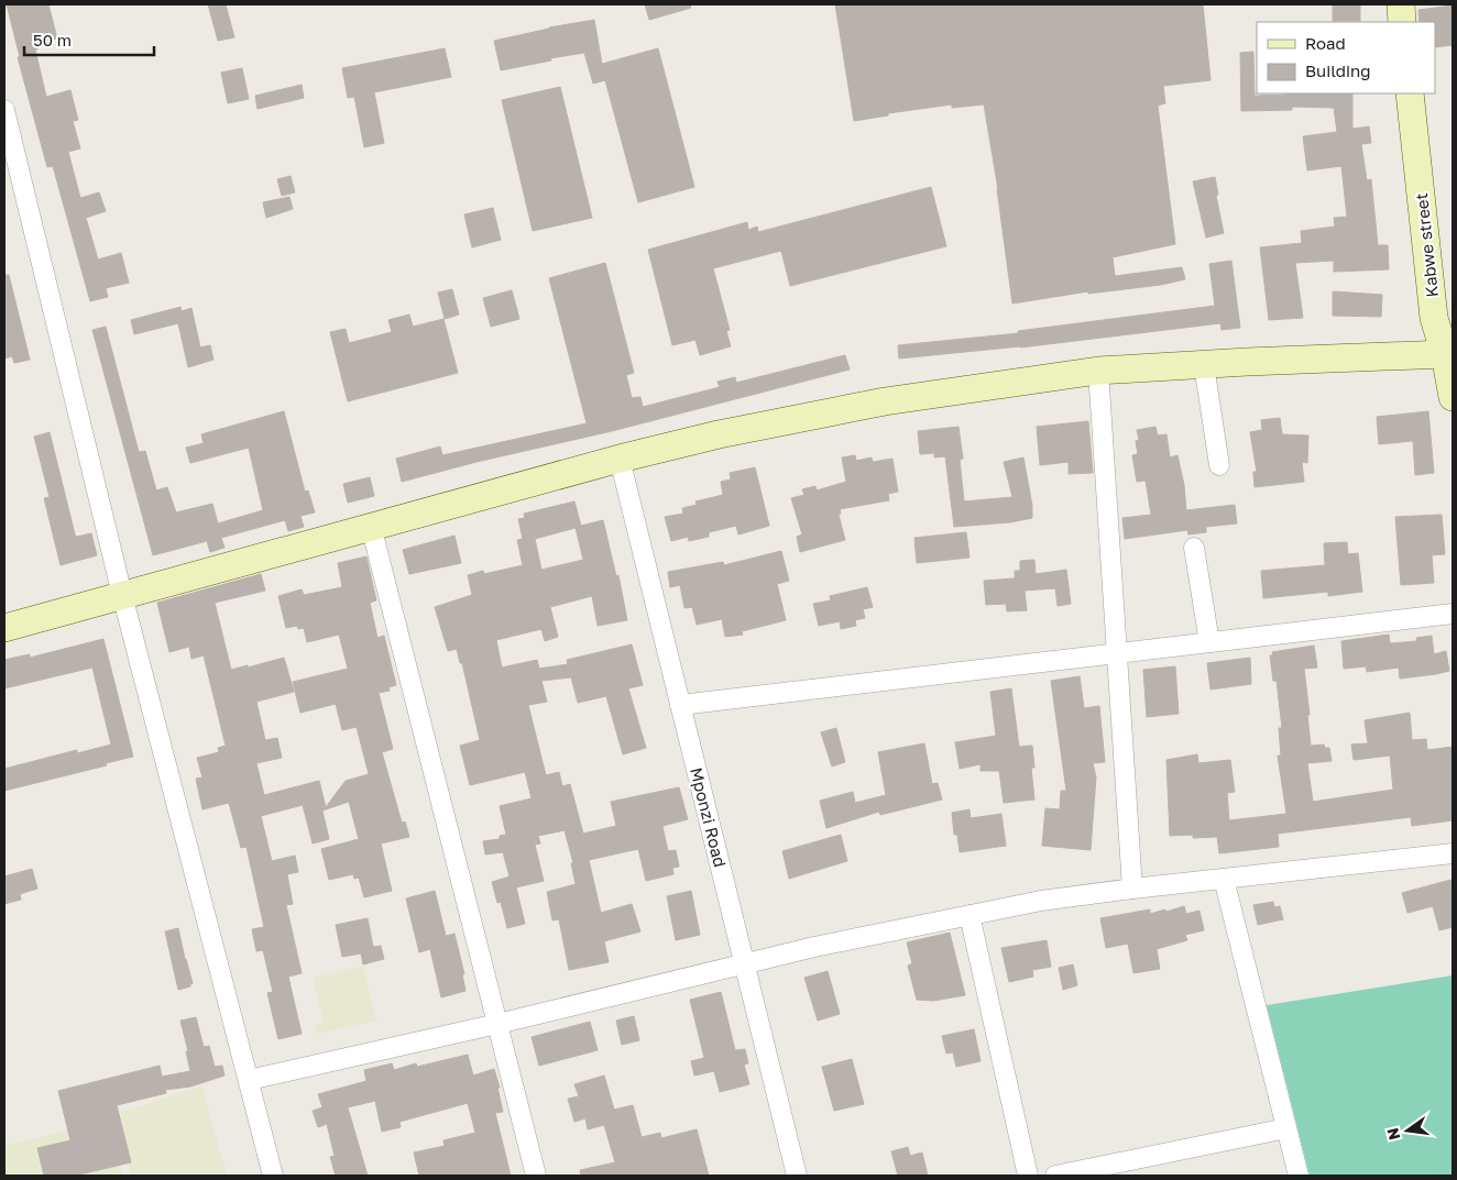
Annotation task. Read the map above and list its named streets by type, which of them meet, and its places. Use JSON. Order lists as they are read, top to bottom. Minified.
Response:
{"streets":{"street":["Kabwe street","Mponzi Road"]},"legend":["Road","Building"],"scale_bar":"50 m","north":"left"}
